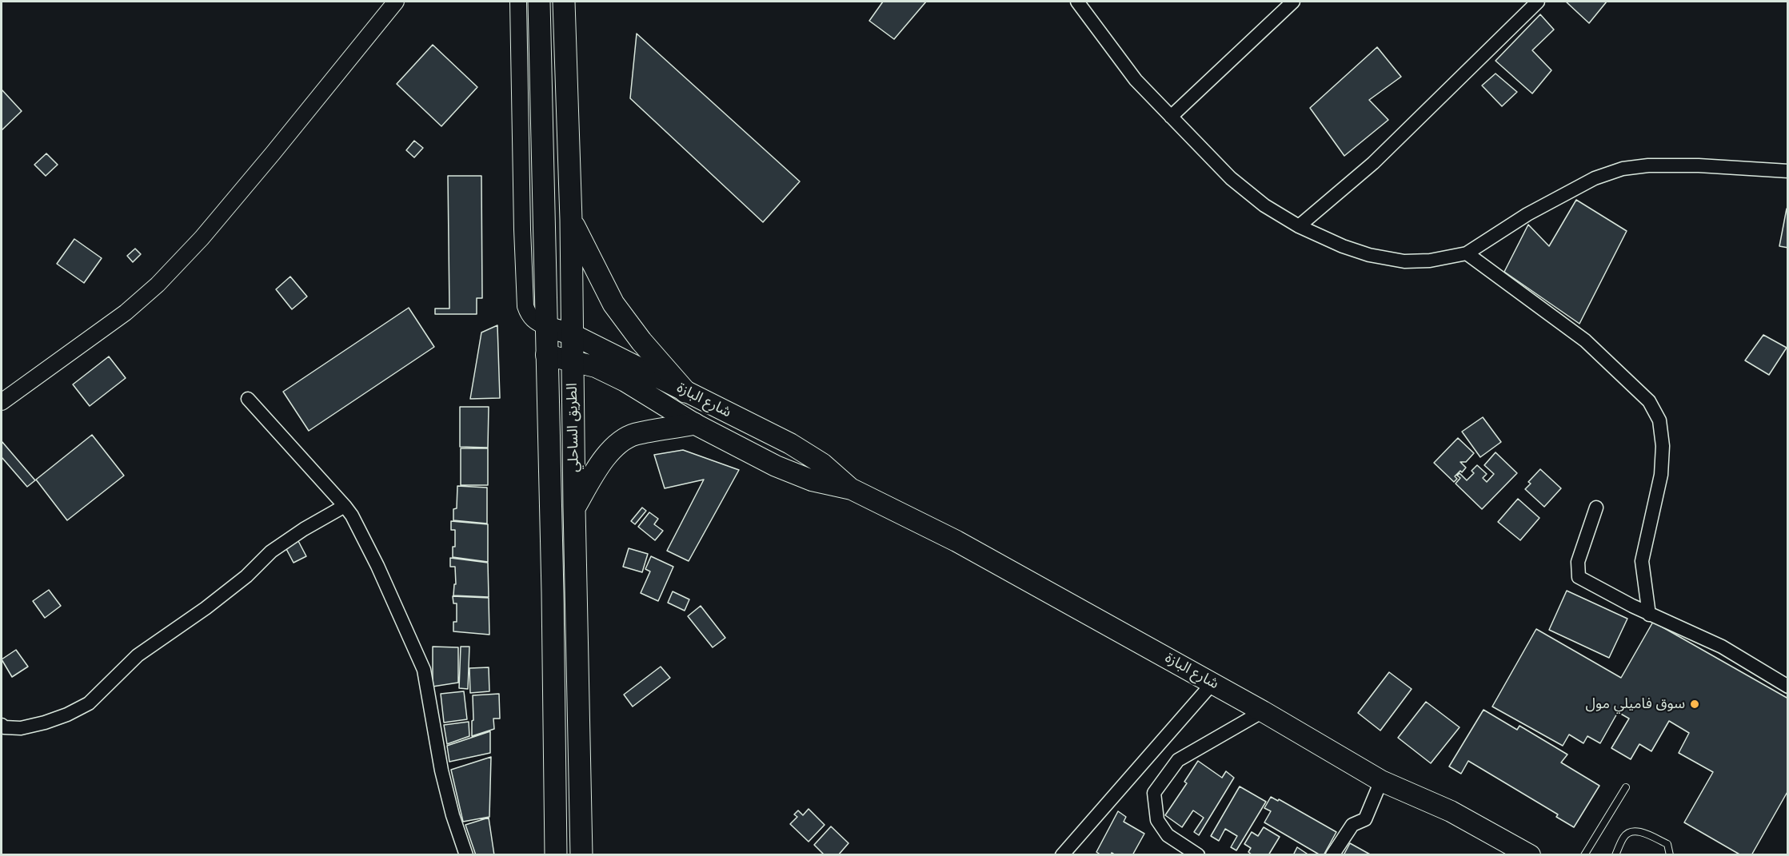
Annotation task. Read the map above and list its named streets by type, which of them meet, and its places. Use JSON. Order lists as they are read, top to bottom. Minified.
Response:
{"streets":{"highway":["الطريق الساحلي"],"main road":["شارع البازة"]},"crossings":[["شارع البازة","الطريق الساحلي"]],"places":["سوق فاميلي مول"]}
